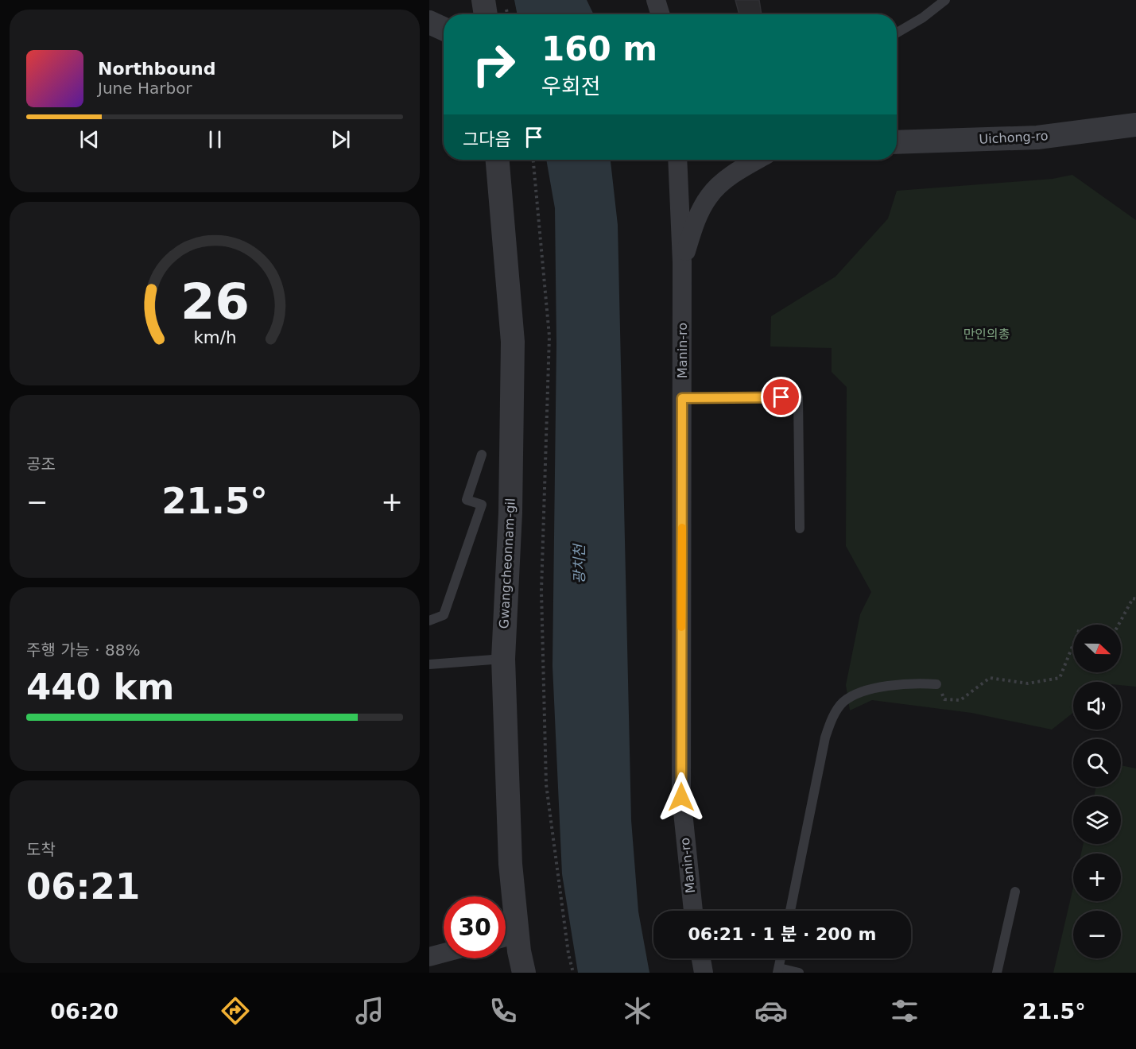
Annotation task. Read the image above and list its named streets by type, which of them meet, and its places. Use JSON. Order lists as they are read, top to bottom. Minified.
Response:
{"streets":{"street":["Uichong-ro","Manin-ro","Gwangcheonnam-gil"]},"water":["광치천"],"parks":["만인의총"],"north":"right","page":{"turn":["160 m","우회전"],"song":["Northbound","June Harbor"],"then":"그다음","tile":["공조",["주행 가능 · 88%","440 km"],["도착","06:21"]],"heat":["−","21.5°","+"],"map_buttons":["+","−"],"limit":"30","trip":"06:21 · 1 분 · 200 m","tabs":["06:20","21.5°"],"gauge":["26","km/h"]}}
